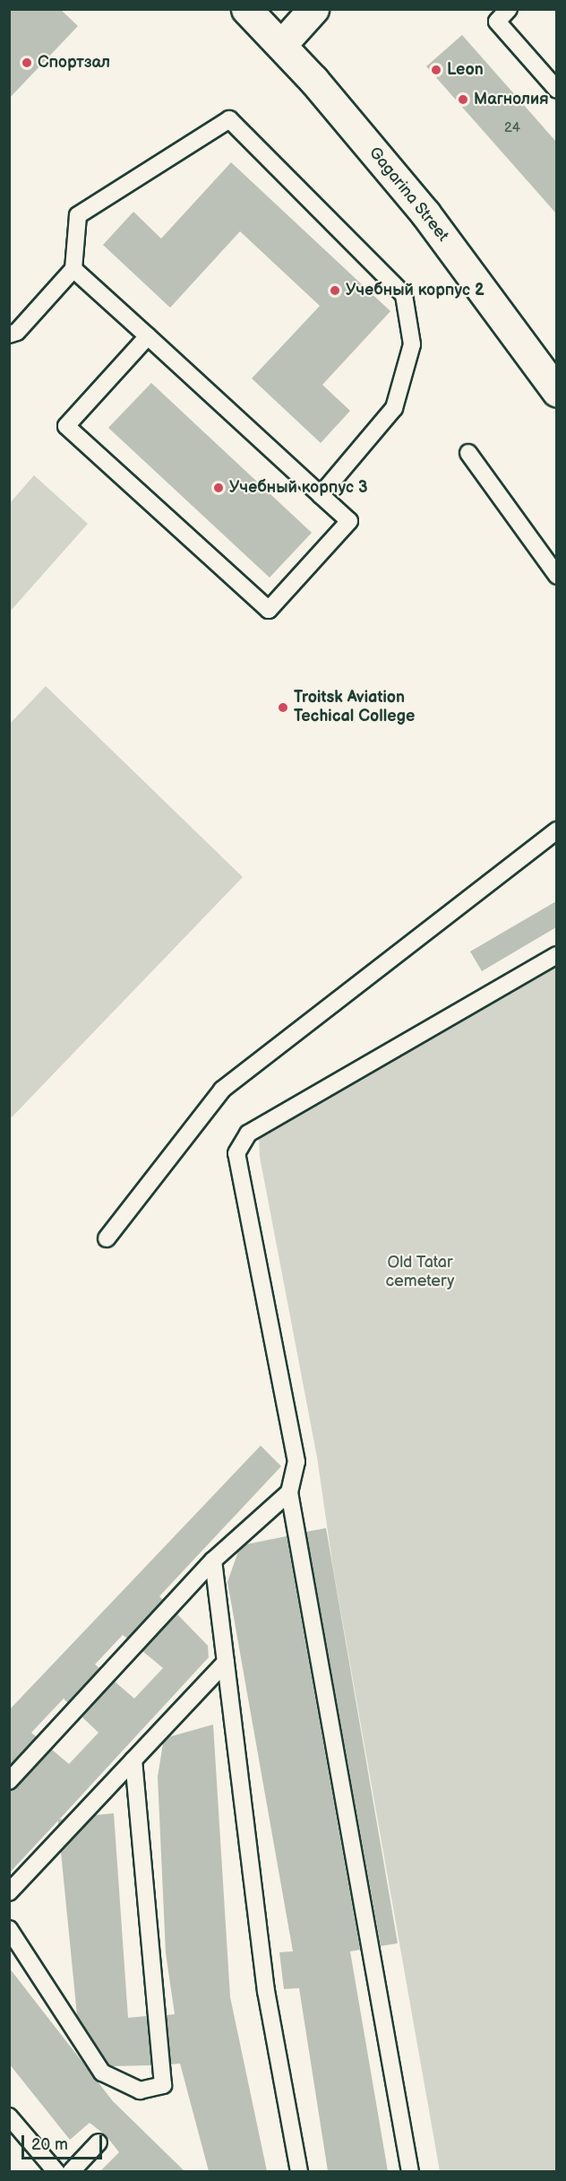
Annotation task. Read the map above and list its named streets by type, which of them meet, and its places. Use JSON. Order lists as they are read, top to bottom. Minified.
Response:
{"streets":{"main road":["Gagarina Street"]},"parks":["Old Tatar cemetery"],"places":["Спортзал","Leon","Магнолия","Учебный корпус 2","Учебный корпус 3","Troitsk Aviation Techical College"],"house_numbers":["24"],"scale_bar":"20 m"}
